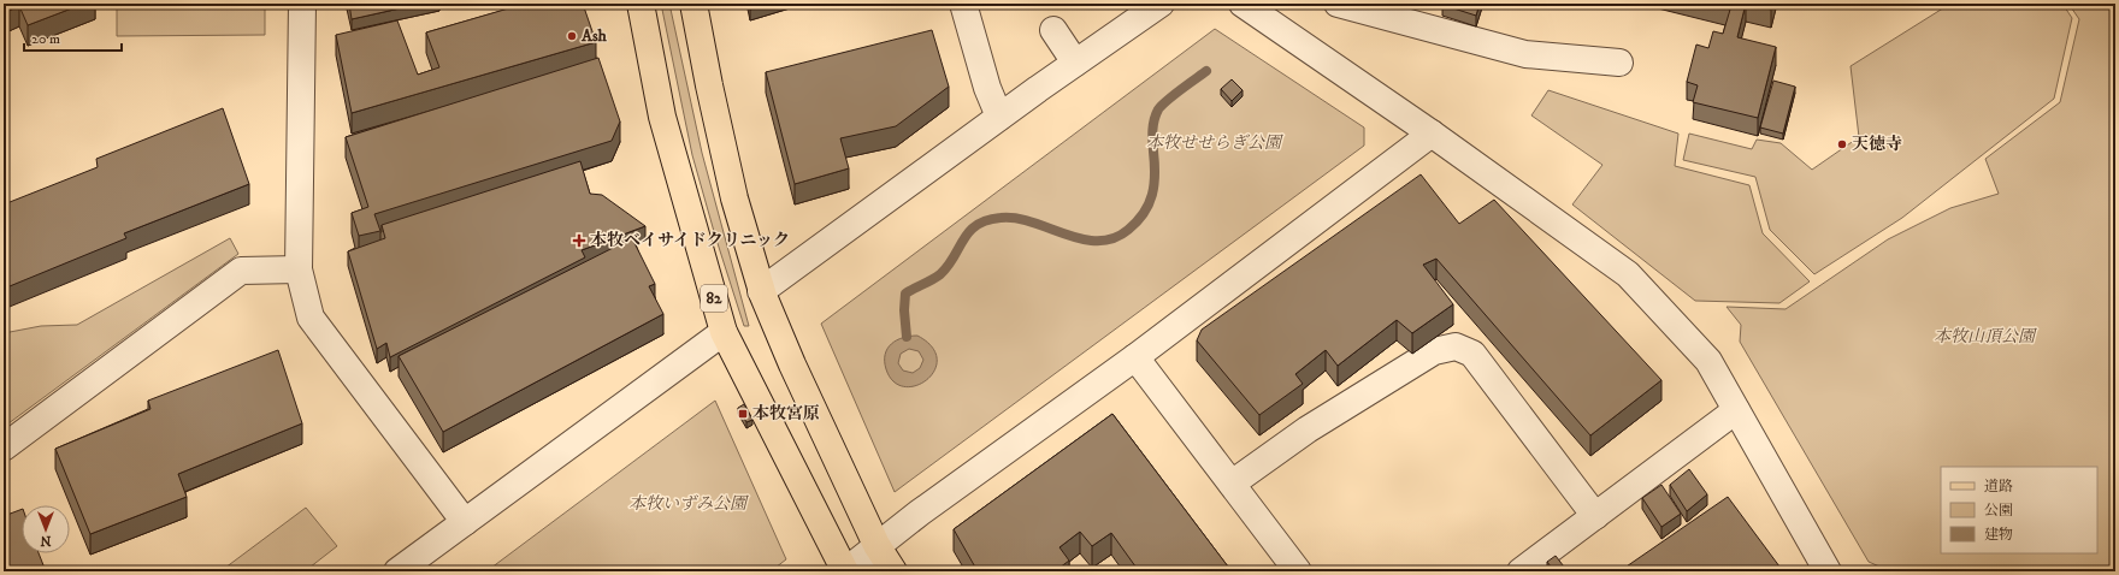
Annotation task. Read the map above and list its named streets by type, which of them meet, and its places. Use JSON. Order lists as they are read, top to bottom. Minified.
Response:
{"streets":{"main road":["82"]},"parks":["本牧せせらぎ公園","本牧山頂公園","本牧いずみ公園"],"places":{"other":["Ash","天徳寺"],"health":["本牧ベイサイドクリニック"],"transit":["本牧宮原"]},"legend":["道路","公園","建物"],"scale_bar":"20 m","north":"bottom"}
